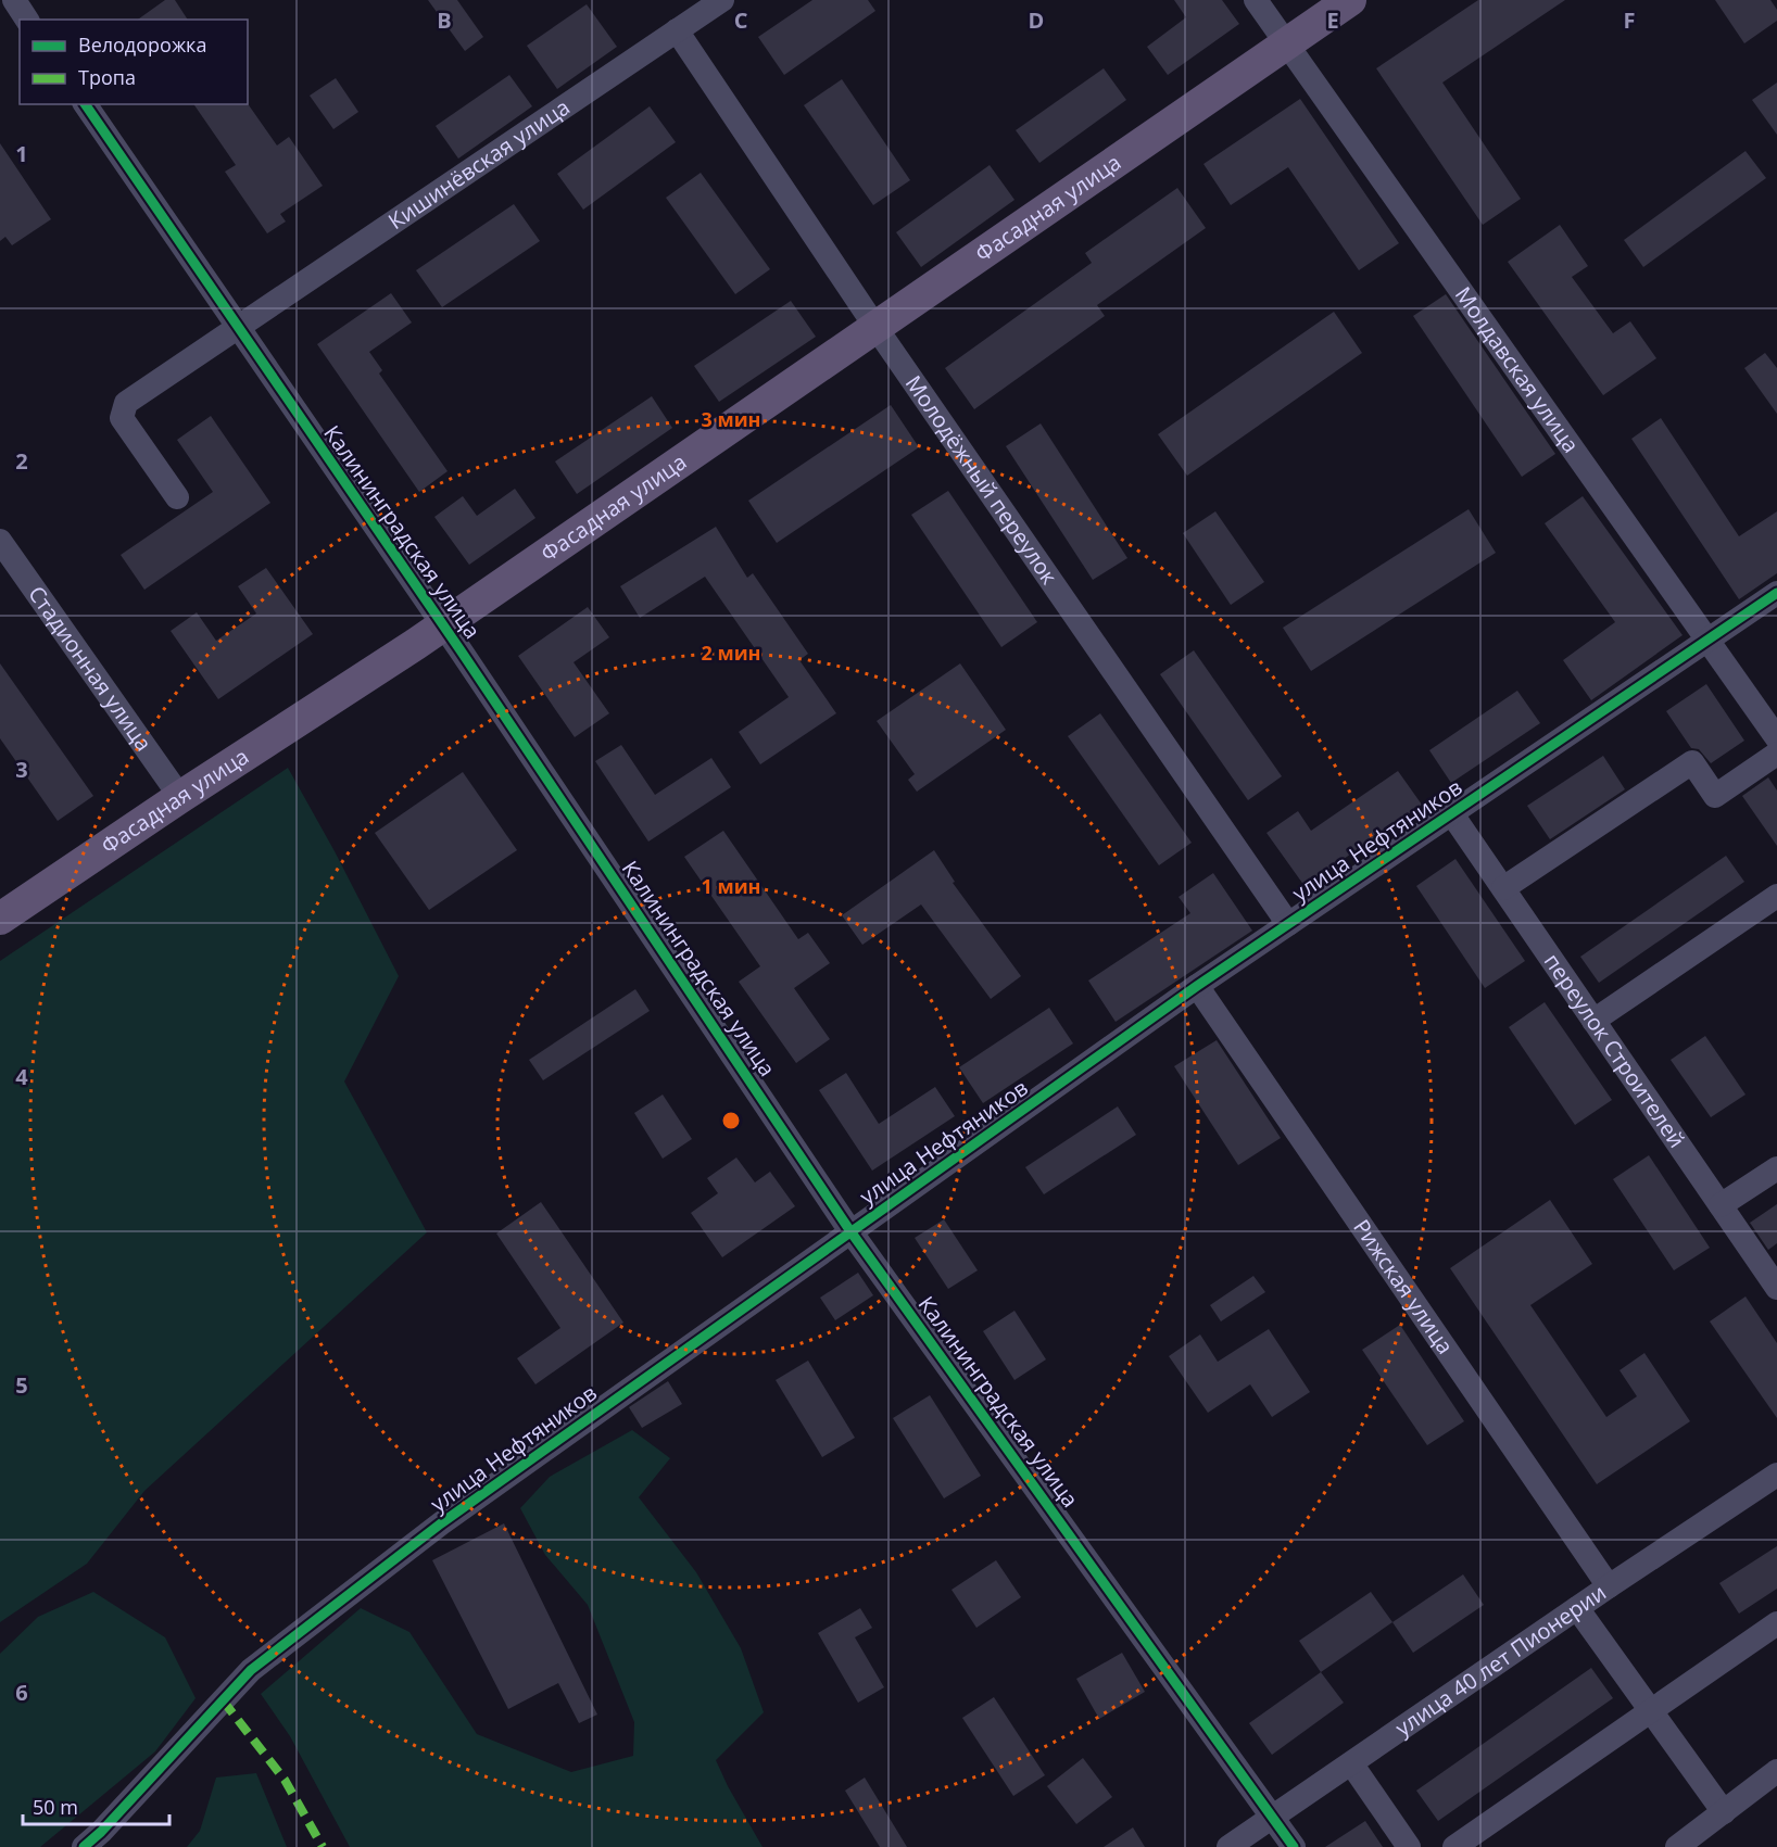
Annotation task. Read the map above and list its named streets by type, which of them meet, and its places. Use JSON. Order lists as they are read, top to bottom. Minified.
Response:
{"streets":{"main road":["Фасадная улица"],"street":["Кишинёвская улица","Молдавская улица","Молодёжный переулок","Калининградская улица","Стадионная улица","улица Нефтяников","переулок Строителей","Рижская улица","улица 40 лет Пионерии"]},"crossings":[["Кишинёвская улица","Молодёжный переулок"],["Кишинёвская улица","Калининградская улица"],["Фасадная улица","Молдавская улица"],["Фасадная улица","Молодёжный переулок"],["Фасадная улица","Калининградская улица"],["Фасадная улица","Стадионная улица"],["Молдавская улица","улица Нефтяников"],["Молодёжный переулок","улица Нефтяников"],["Калининградская улица","улица Нефтяников"],["Калининградская улица","улица 40 лет Пионерии"],["улица Нефтяников","переулок Строителей"],["улица Нефтяников","Рижская улица"],["Рижская улица","улица 40 лет Пионерии"]],"legend":["Велодорожка","Тропа"],"scale_bar":"50 m","grid":{"columns":["B","C","D","E","F"],"rows":["1","2","3","4","5","6"]},"rings":["3 мин","2 мин","1 мин"]}
